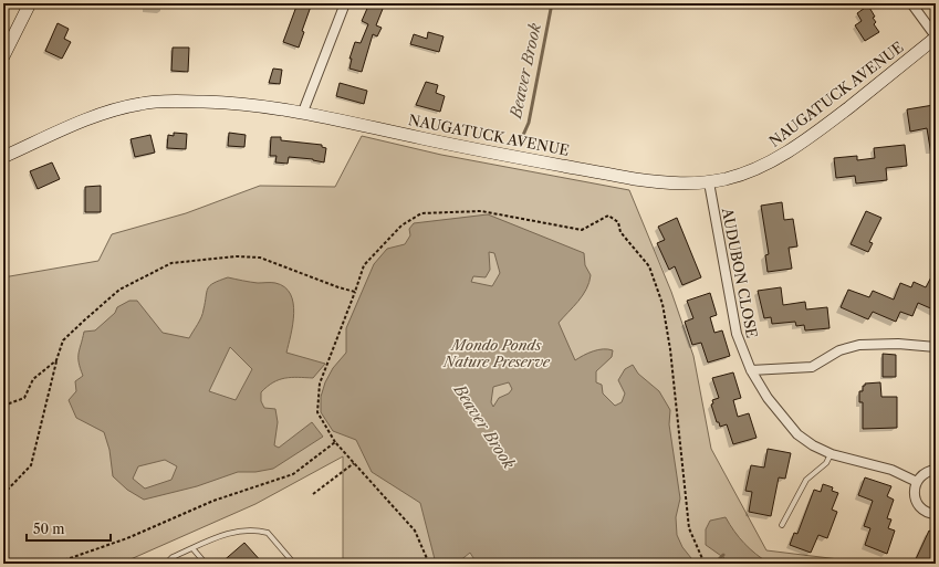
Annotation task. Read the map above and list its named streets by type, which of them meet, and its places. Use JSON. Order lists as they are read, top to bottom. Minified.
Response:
{"streets":{"main road":["NAUGATUCK AVENUE"],"street":["AUDUBON CLOSE"]},"crossings":[["NAUGATUCK AVENUE","AUDUBON CLOSE"]],"water":["Beaver Brook"],"parks":["Mondo Ponds Nature Preserve"],"scale_bar":"50 m"}
